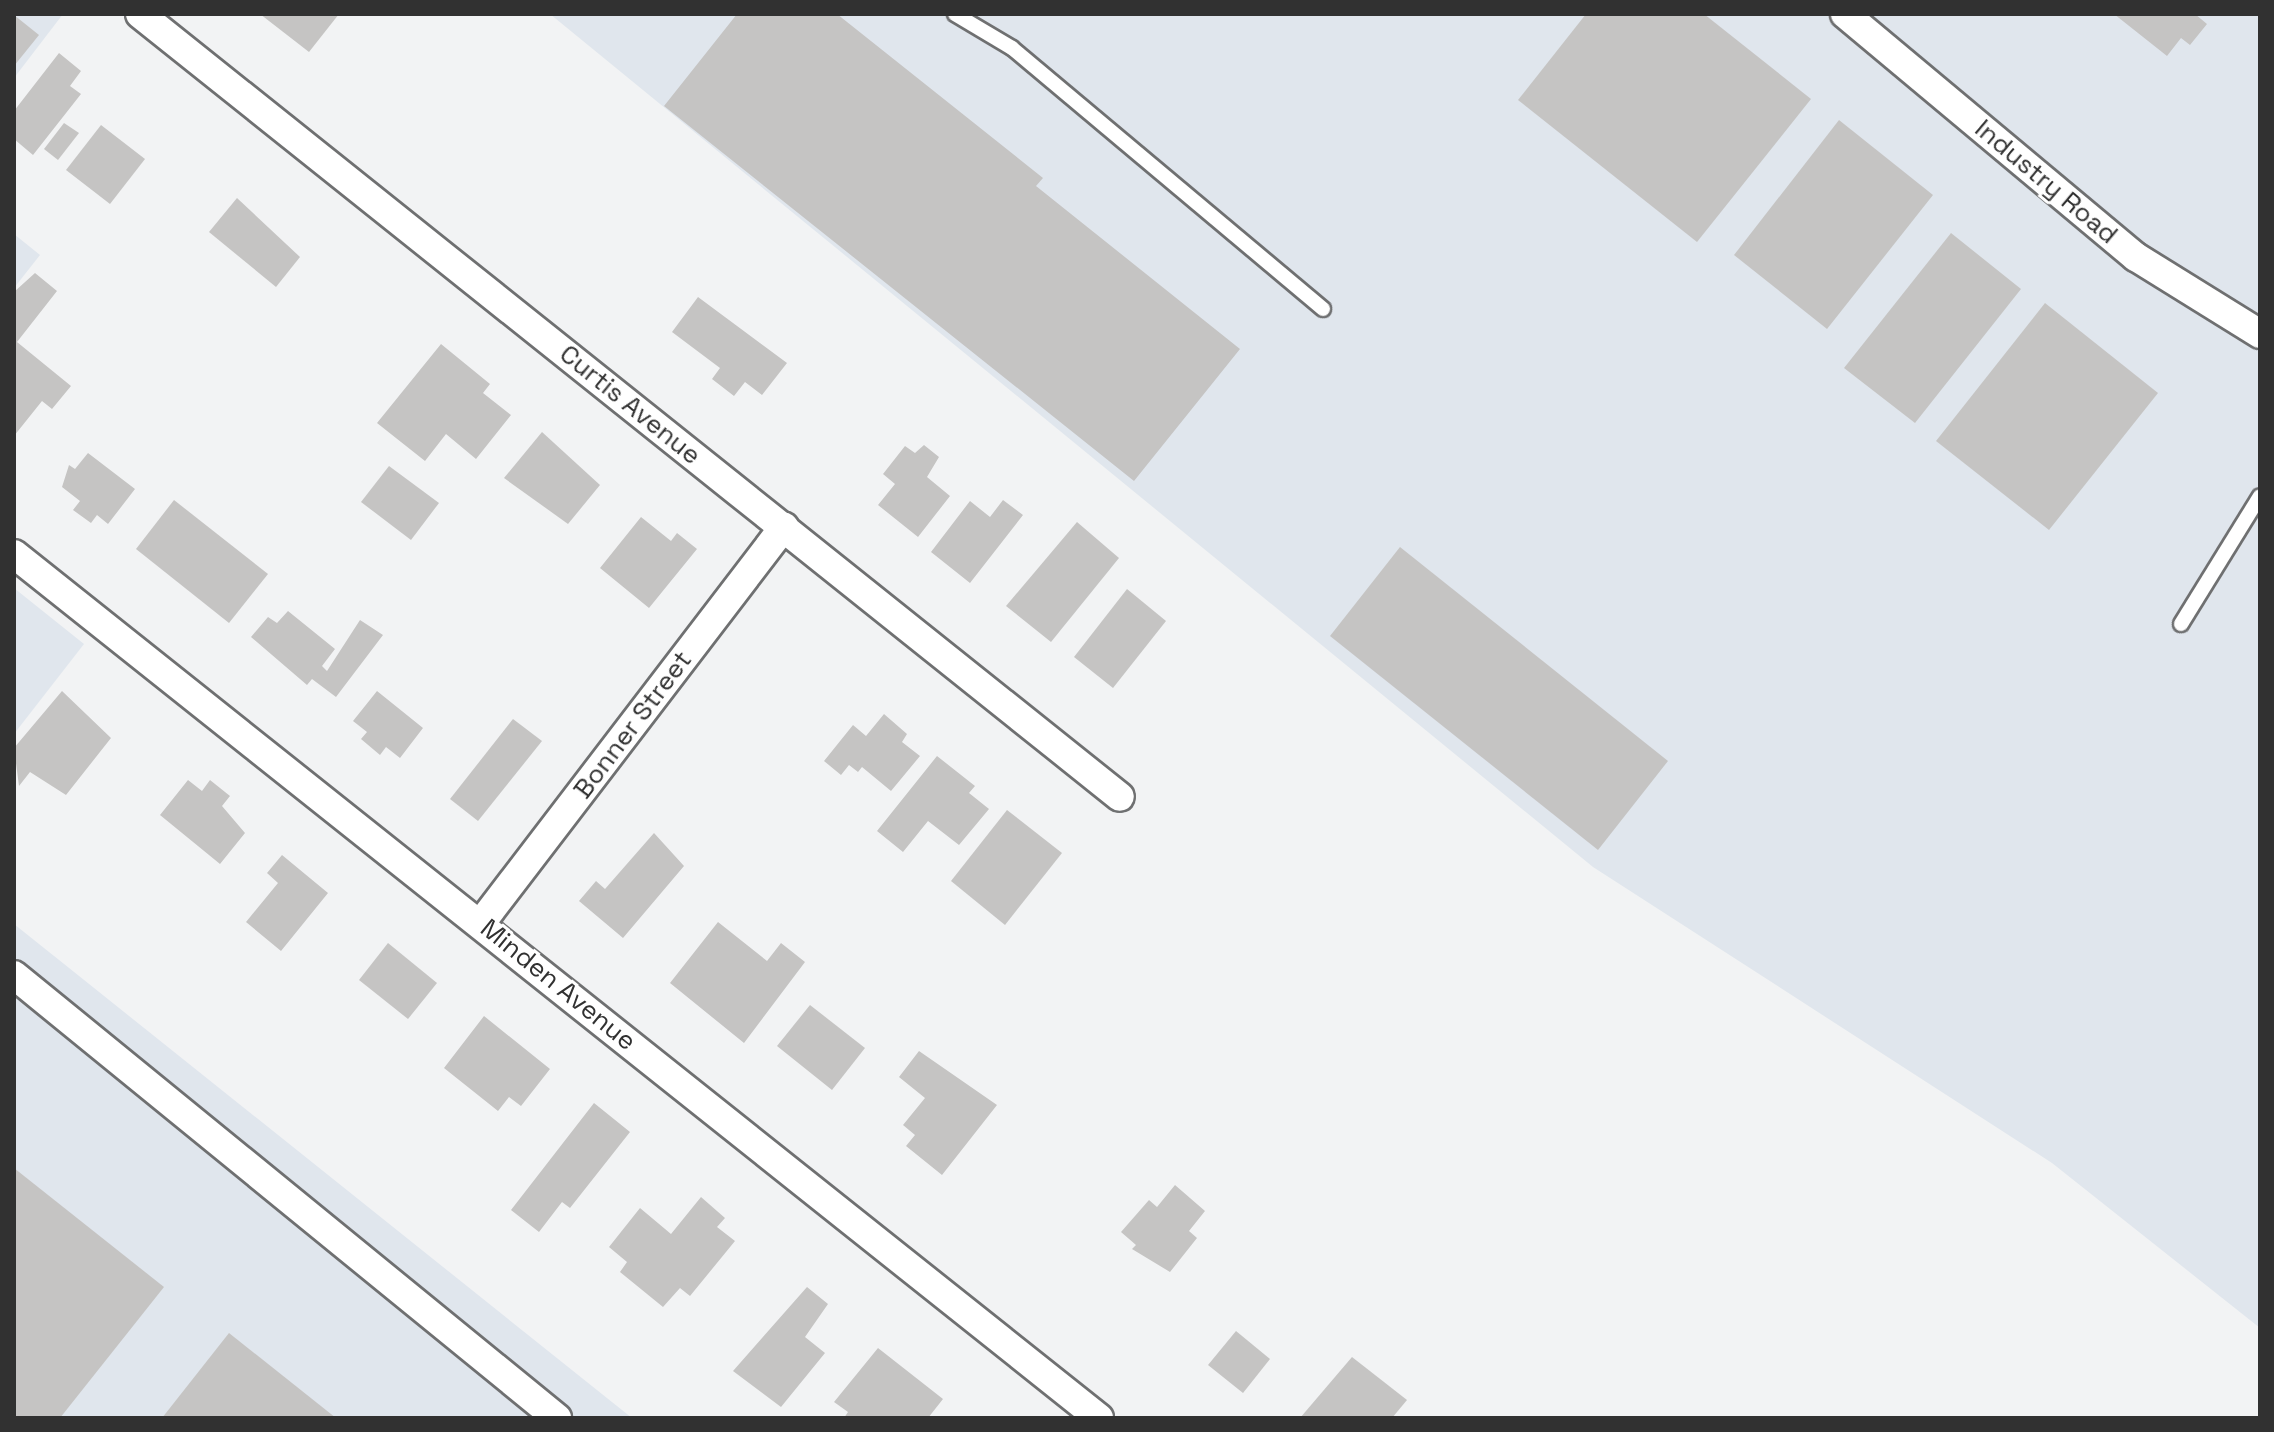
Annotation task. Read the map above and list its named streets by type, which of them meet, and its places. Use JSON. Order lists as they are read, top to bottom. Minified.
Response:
{"streets":{"street":["Industry Road","Curtis Avenue","Bonner Street","Minden Avenue"]},"crossings":[["Curtis Avenue","Bonner Street"],["Bonner Street","Minden Avenue"]]}
